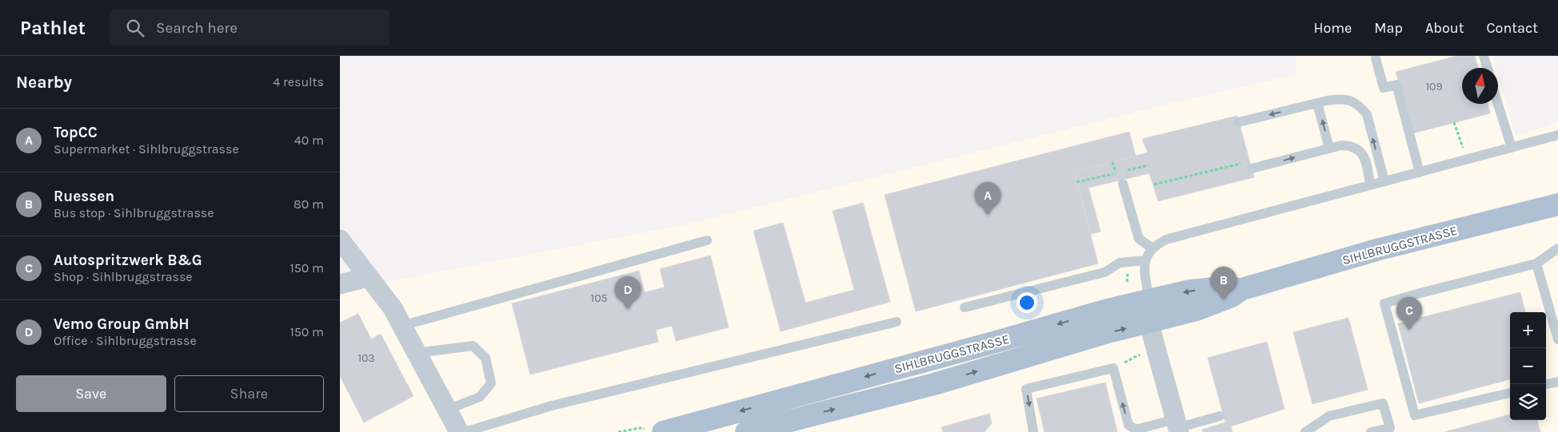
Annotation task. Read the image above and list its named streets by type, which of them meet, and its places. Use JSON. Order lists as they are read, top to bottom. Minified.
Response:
{"streets":{"main road":["SIHLBRUGGSTRASSE"]},"house_numbers":["109","105","103"],"north":"top","page":{"header":"Pathlet","search":"Search here","nav":["Home","Map","About","Contact"],"heading":["Nearby","4 results"],"list":[{"mark":"A","name":"TopCC","note":"Supermarket · Sihlbruggstrasse","value":"40 m"},{"mark":"B","name":"Ruessen","note":"Bus stop · Sihlbruggstrasse","value":"80 m"},{"mark":"C","name":"Autospritzwerk B&G","note":"Shop · Sihlbruggstrasse","value":"150 m"},{"mark":"D","name":"Vemo Group GmbH","note":"Office · Sihlbruggstrasse","value":"150 m"}],"pins":["A","B","D","C"],"map_buttons":["+","−"],"buttons":["Save","Share"]}}
